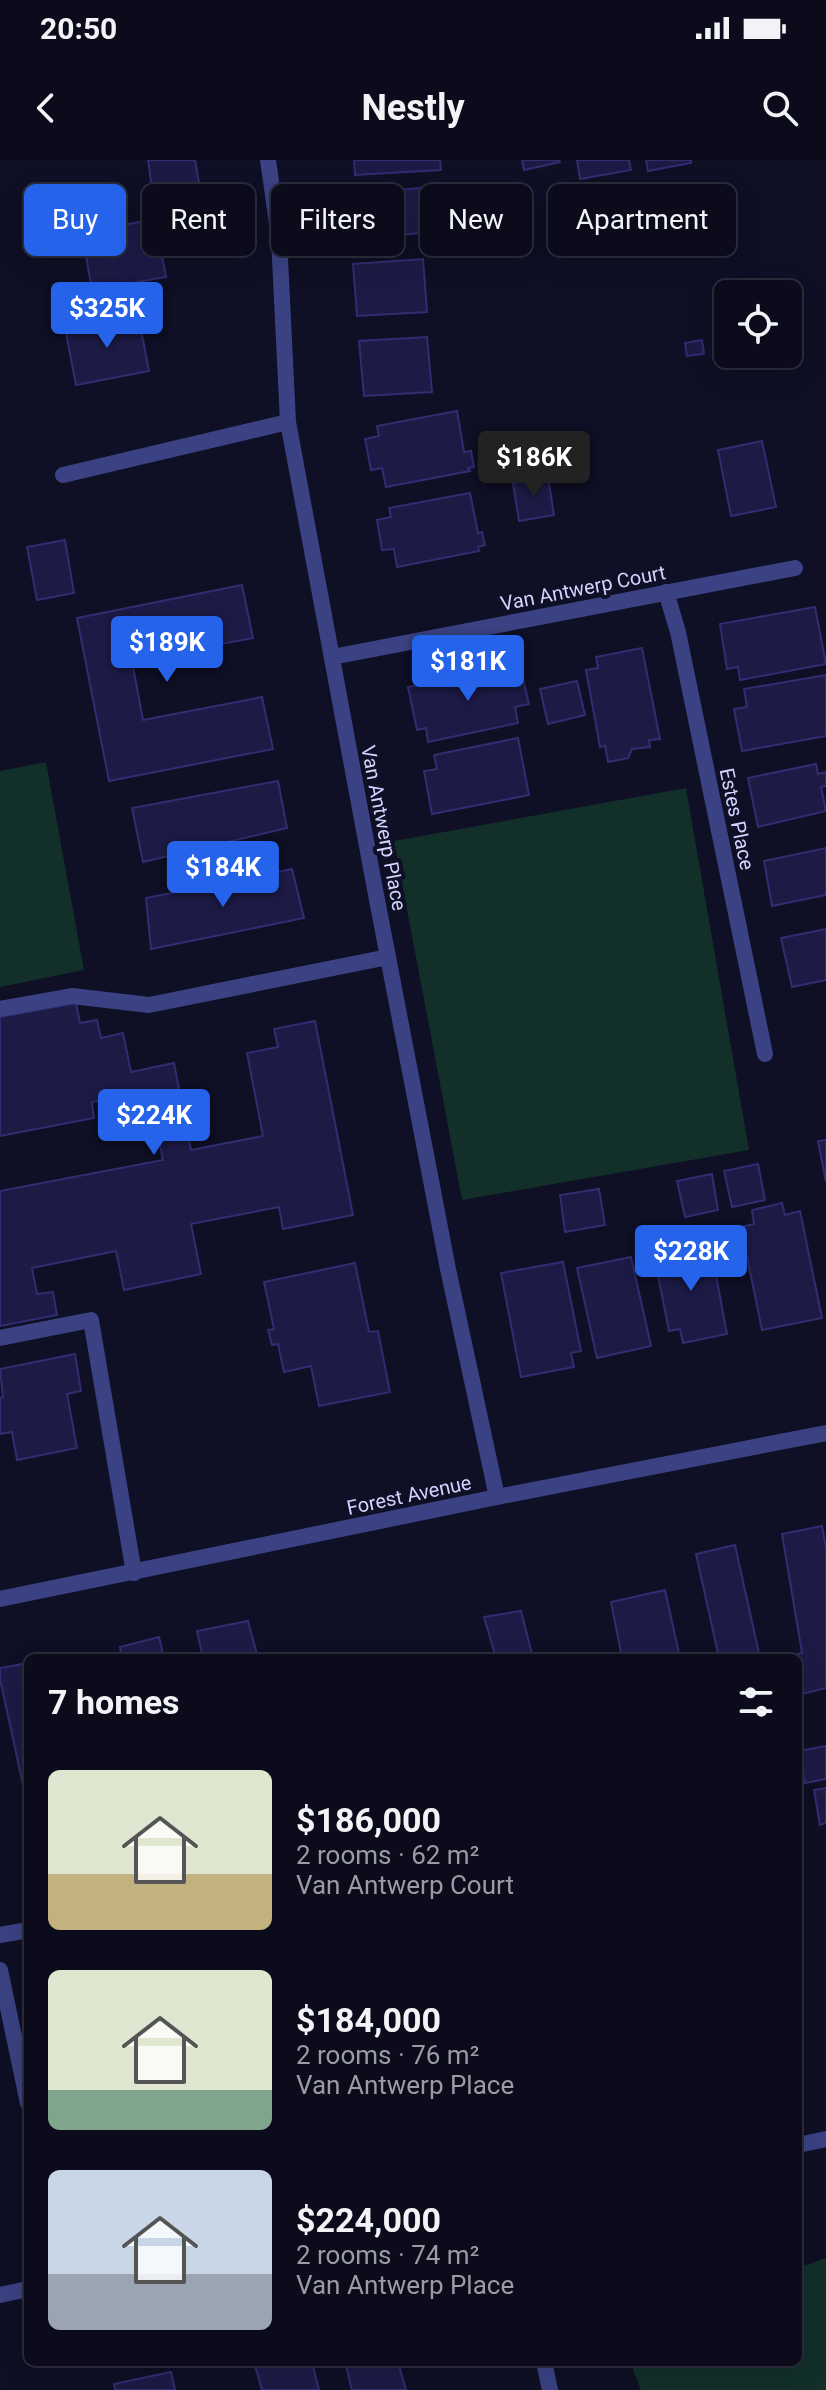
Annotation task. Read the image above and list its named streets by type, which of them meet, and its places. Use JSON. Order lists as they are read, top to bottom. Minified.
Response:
{"streets":{"street":["Van Antwerp Court","Estes Place","Van Antwerp Place","Forest Avenue"]},"crossings":[["Van Antwerp Court","Estes Place"],["Van Antwerp Court","Van Antwerp Place"],["Van Antwerp Place","Forest Avenue"]],"page":{"status":"20:50","header":"Nestly","chip":["Buy","Rent","Filters","New","Apartment"],"price":["$325K","$186K","$189K","$181K","$184K","$224K","$228K"],"heading":"7 homes","list":[{"name":"$186,000","note":"2 rooms · 62 m² · Van Antwerp Court"},{"name":"$184,000","note":"2 rooms · 76 m² · Van Antwerp Place"},{"name":"$224,000","note":"2 rooms · 74 m² · Van Antwerp Place"}]}}
